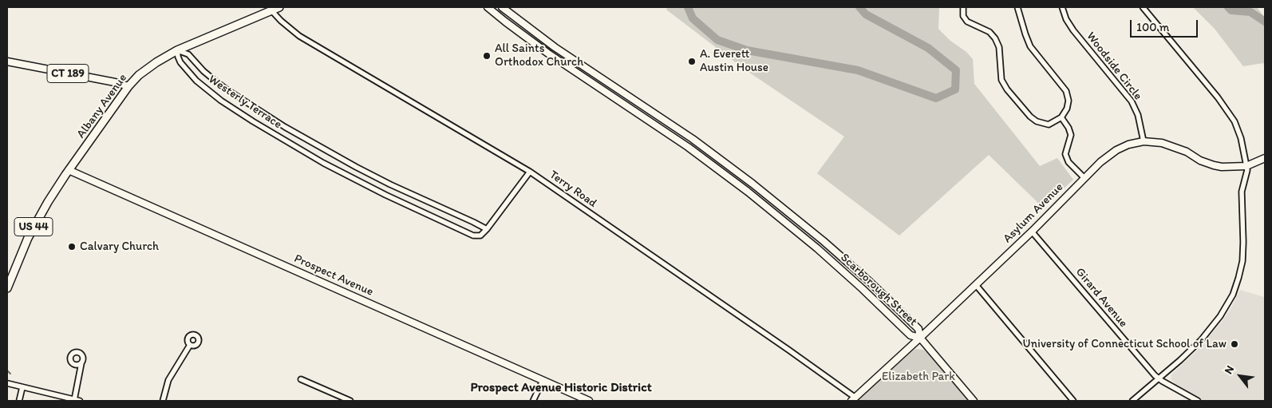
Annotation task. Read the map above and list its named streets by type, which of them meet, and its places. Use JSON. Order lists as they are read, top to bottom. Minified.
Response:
{"streets":{"highway":["Albany Avenue","US 44"],"main road":["CT 189","Asylum Avenue","Prospect Avenue","Scarborough Street"],"street":["Woodside Circle","Westerly Terrace","Terry Road","Girard Avenue"]},"crossings":[["Woodside Circle","Asylum Avenue"],["CT 189","Albany Avenue"],["Westerly Terrace","Albany Avenue"],["Albany Avenue","Terry Road"],["Albany Avenue","Prospect Avenue"],["Terry Road","Asylum Avenue"],["Asylum Avenue","Scarborough Street"],["Asylum Avenue","Girard Avenue"]],"districts":["Prospect Avenue Historic District"],"parks":["Elizabeth Park"],"places":["All Saints Orthodox Church","A. Everett Austin House","Calvary Church","University of Connecticut School of Law"],"scale_bar":"100 m","north":"top left"}
